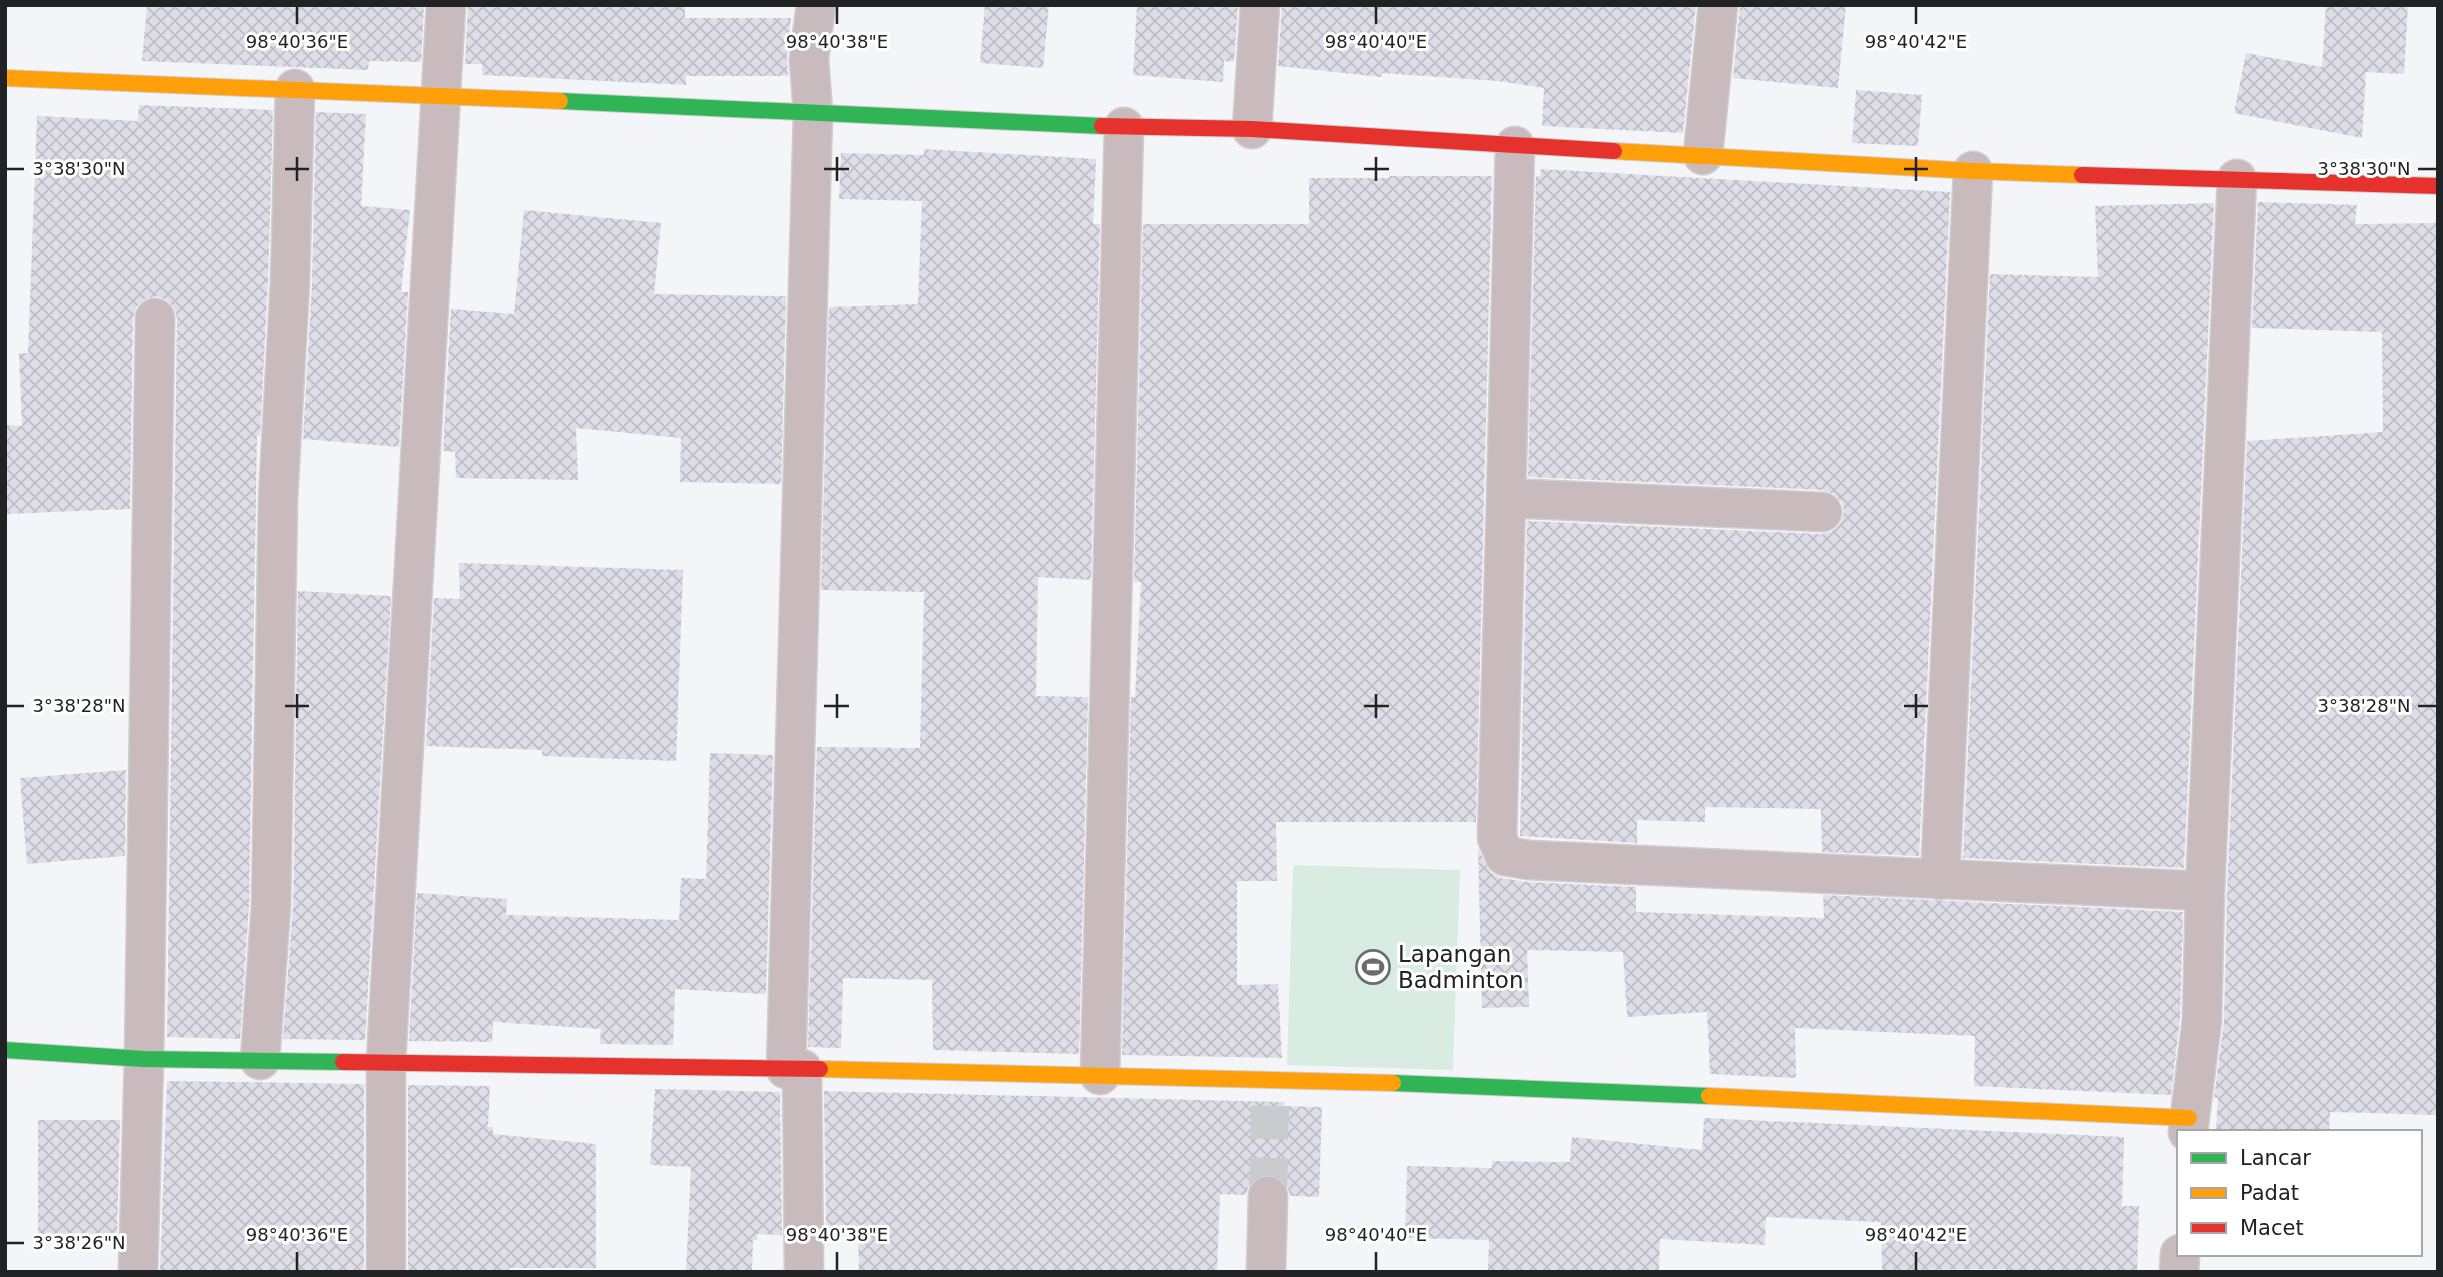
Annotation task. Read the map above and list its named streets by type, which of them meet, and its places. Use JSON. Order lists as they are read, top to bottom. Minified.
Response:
{"places":{"sports":["Lapangan Badminton"]},"legend":["Lancar","Padat","Macet"],"coordinates":["98°40'36\"E","98°40'38\"E","98°40'40\"E","98°40'42\"E","3°38'30\"N","3°38'28\"N","3°38'26\"N"]}
